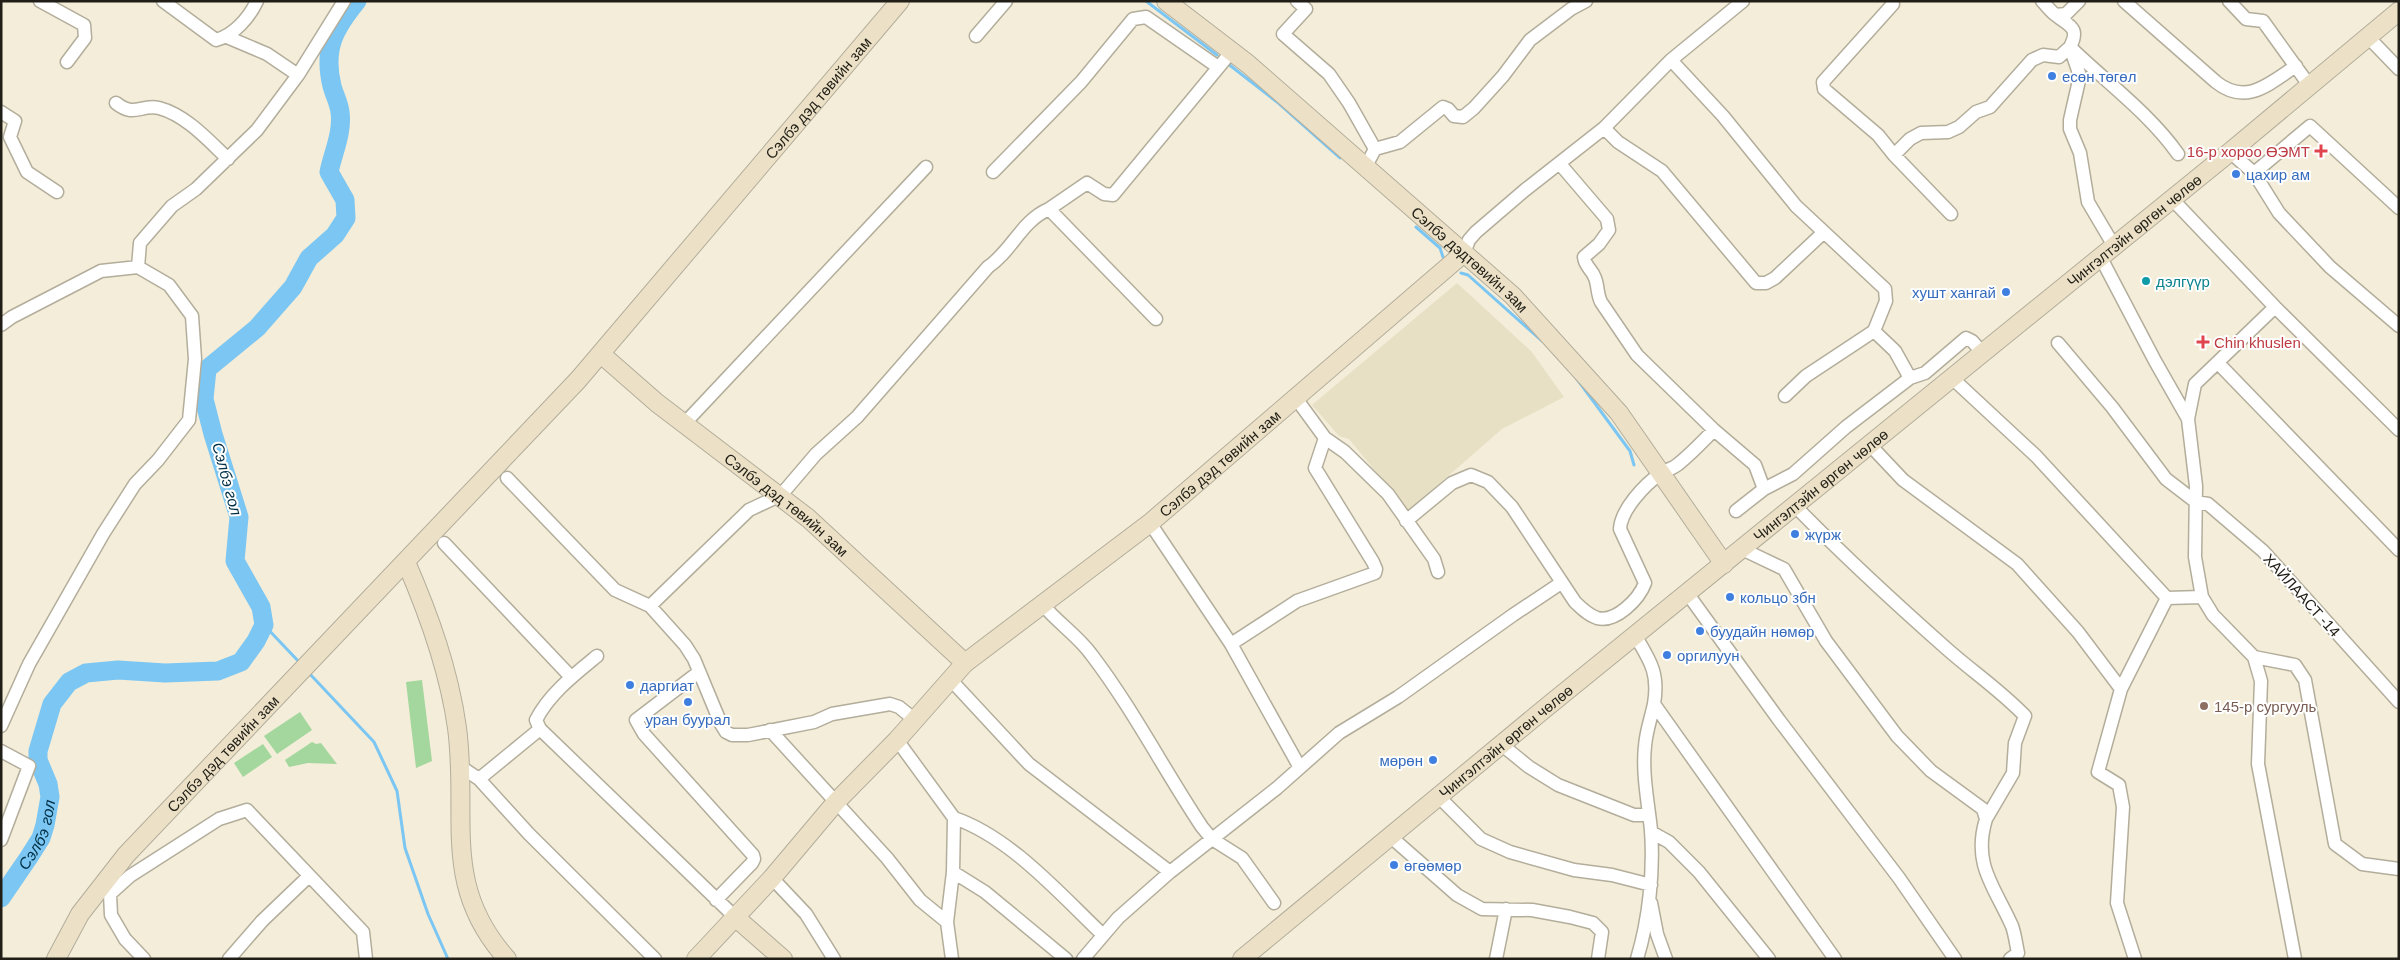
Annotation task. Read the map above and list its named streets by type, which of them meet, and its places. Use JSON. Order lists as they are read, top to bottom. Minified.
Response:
{"streets":{"street":["Сэлбэ дэд төвийн зам","Чингэлтэйн өргөн чөлөө","Сэлбэ дэдтөвийн зам","ХАЙЛААСТ -14"]},"crossings":[["Сэлбэ дэд төвийн зам","Сэлбэ дэдтөвийн зам"],["Чингэлтэйн өргөн чөлөө","Сэлбэ дэдтөвийн зам"]],"water":["Сэлбэ гол"],"places":{"other":["есөн төгөл","цахир ам","дэлгүүр","хушт хангай","жүрж","кольцо збн","буудайн нөмөр","оргилуун","даргиат","уран буурал","145-р сургууль","мөрөн","өгөөмөр"],"health":["16-р хороо ӨЭМТ","Chin khuslen"]}}
